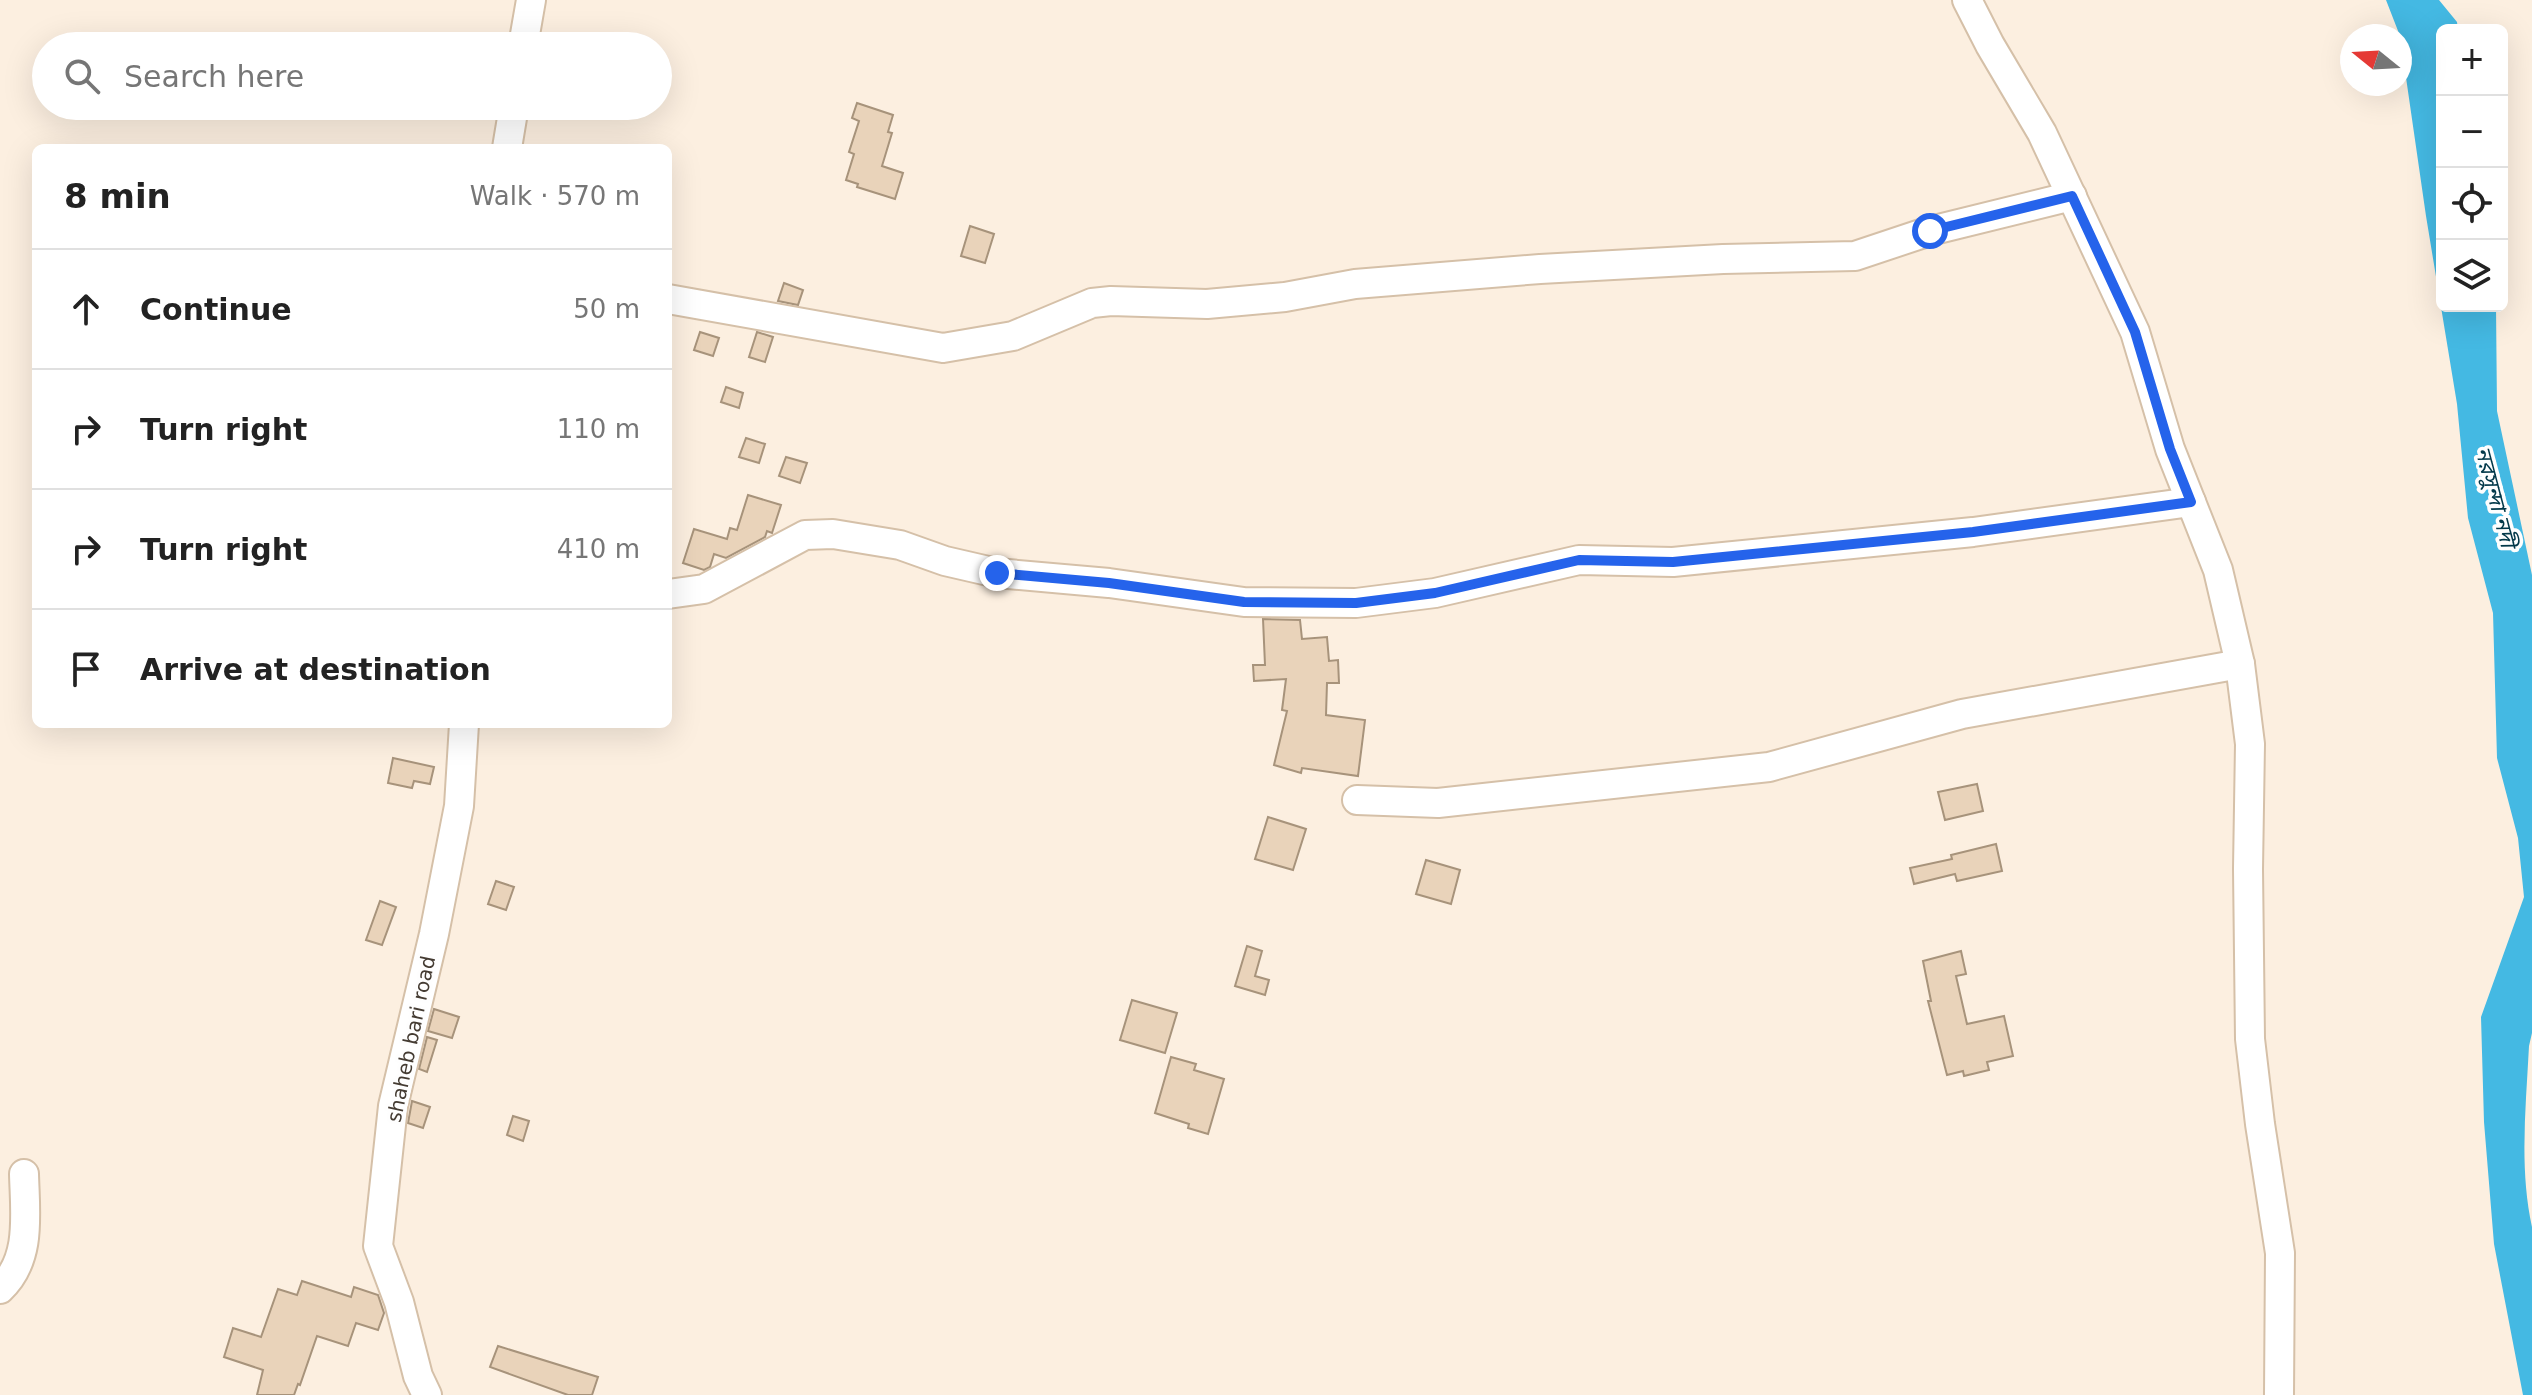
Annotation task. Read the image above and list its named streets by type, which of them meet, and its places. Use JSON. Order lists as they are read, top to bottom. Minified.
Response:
{"streets":{"street":["shaheb bari road"]},"water":["নরসুন্দা নদী"],"north":"left","page":{"map_buttons":["+","−"],"search":"Search here","heading":["8 min","Walk · 570 m"],"list":[["Continue","50 m"],["Turn right","110 m"],["Turn right","410 m"],"Arrive at destination"]}}
